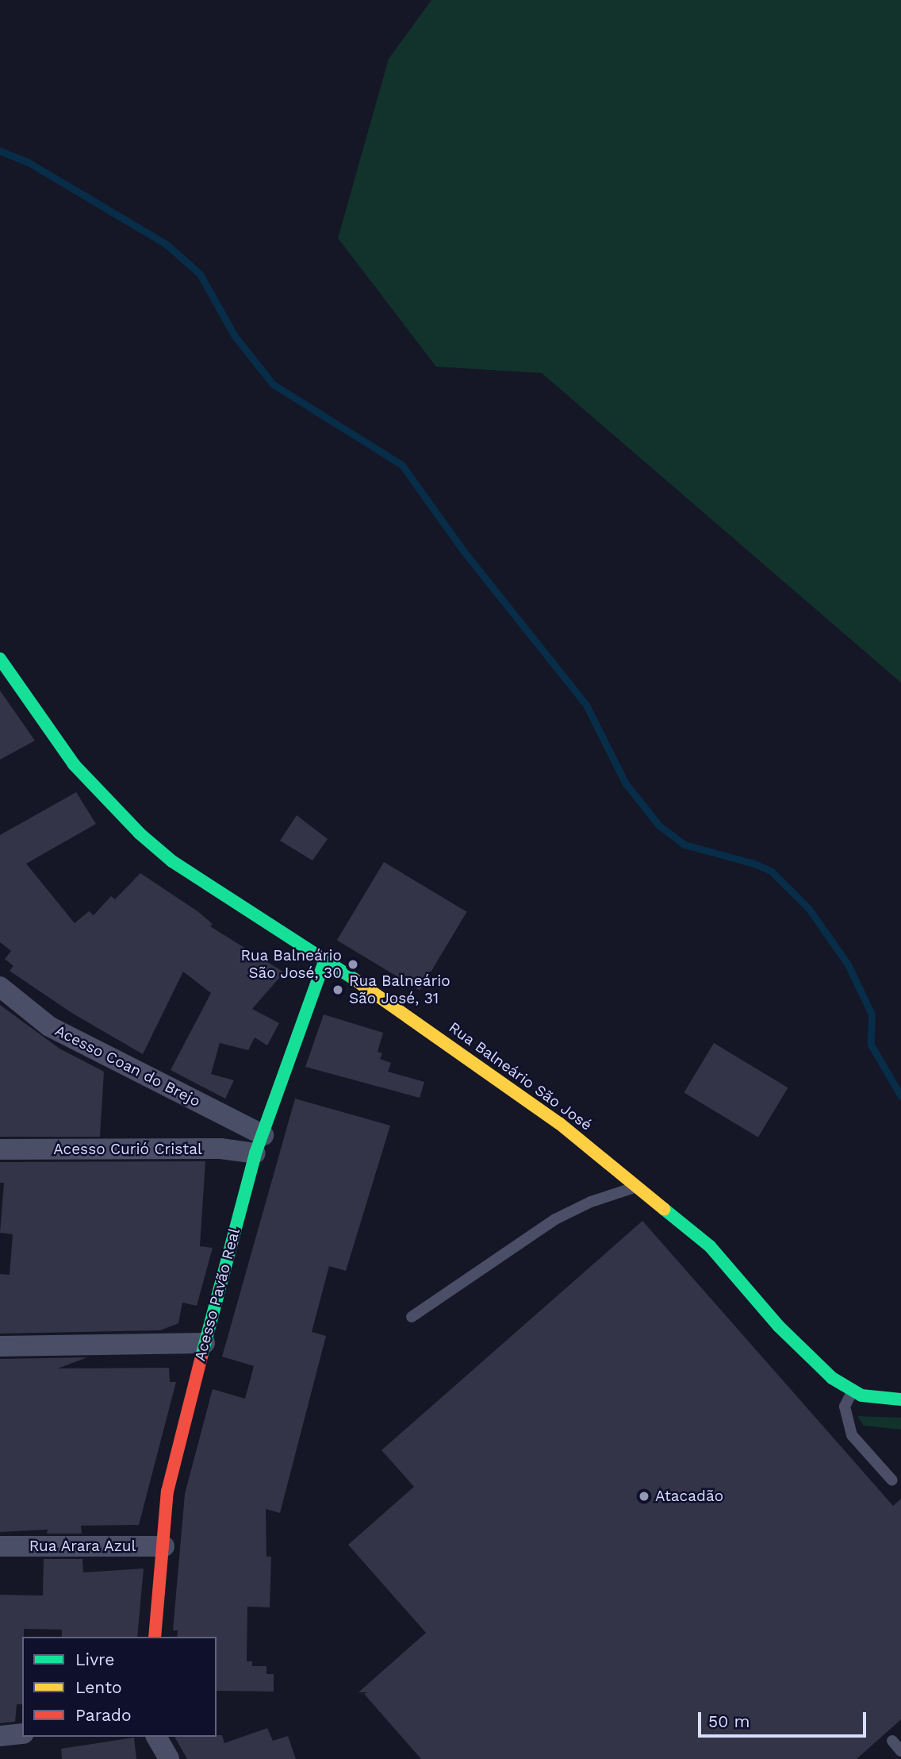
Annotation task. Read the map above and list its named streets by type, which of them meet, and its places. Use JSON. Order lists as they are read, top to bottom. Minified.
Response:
{"streets":{"street":["Acesso Coan do Brejo","Rua Balneário São José","Acesso Curió Cristal","Acesso Pavão Real","Rua Arara Azul"]},"crossings":[["Acesso Coan do Brejo","Acesso Curió Cristal"],["Acesso Coan do Brejo","Acesso Pavão Real"],["Rua Balneário São José","Acesso Pavão Real"],["Acesso Curió Cristal","Acesso Pavão Real"],["Acesso Pavão Real","Rua Arara Azul"]],"places":["Rua Balneário São José, 30","Rua Balneário São José, 31","Atacadão"],"legend":["Livre","Lento","Parado"],"scale_bar":"50 m"}
